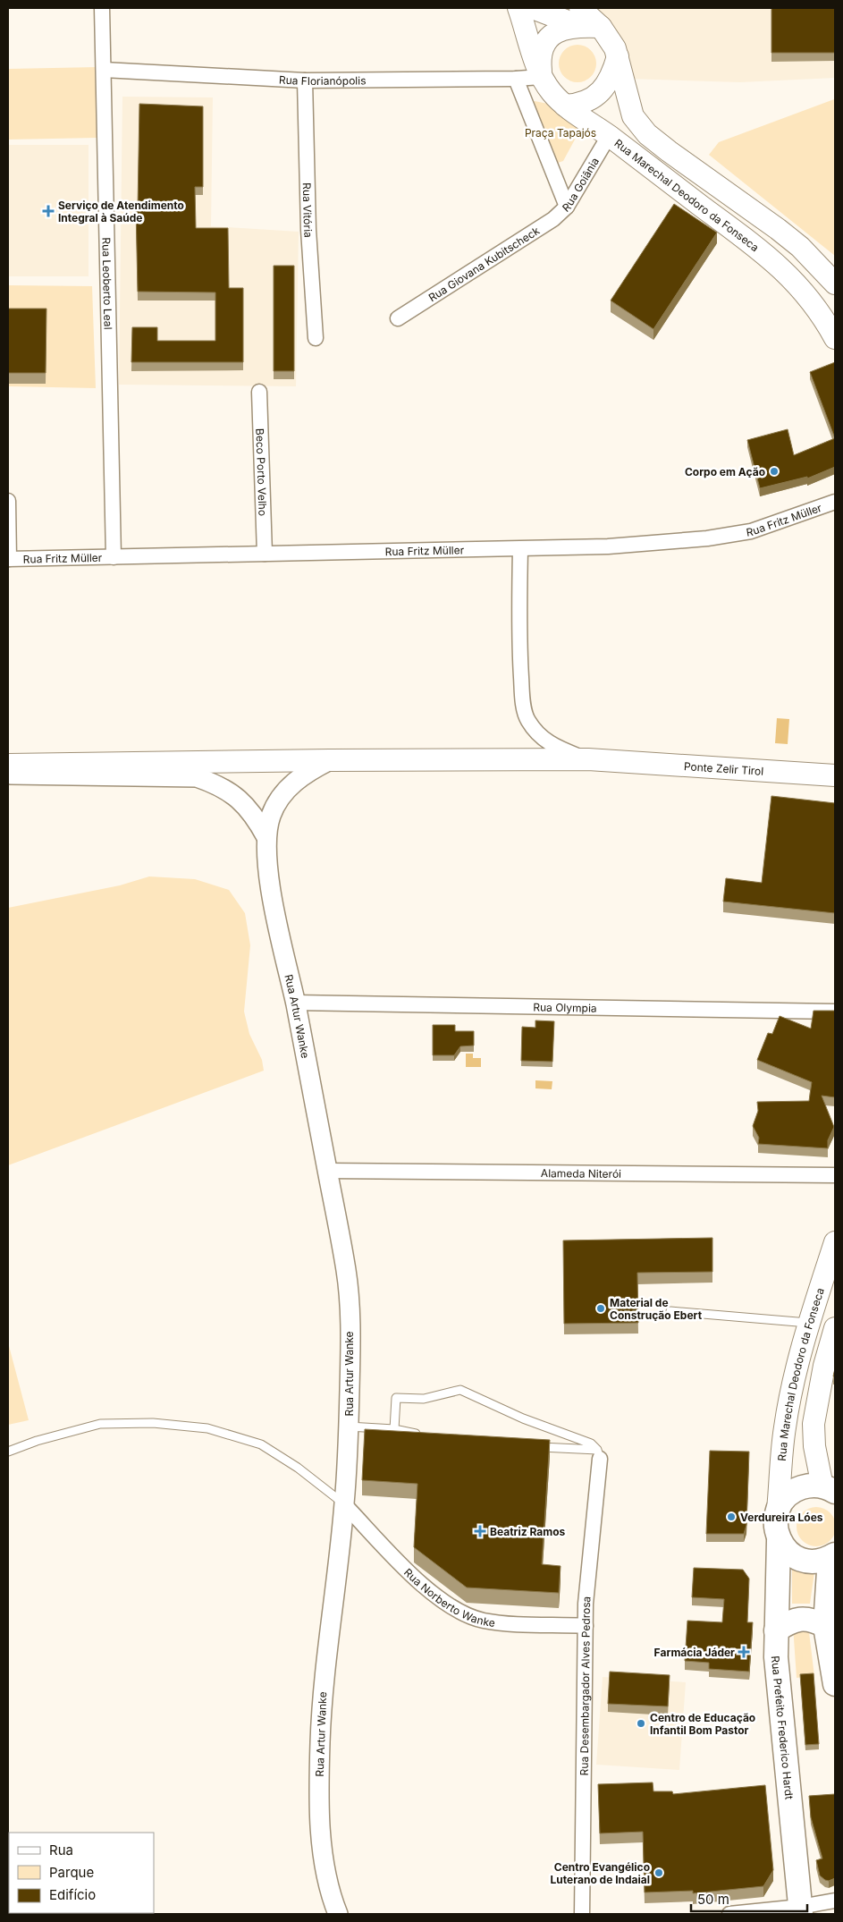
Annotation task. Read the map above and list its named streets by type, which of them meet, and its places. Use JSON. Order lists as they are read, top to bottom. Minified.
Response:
{"streets":{"main road":["Rua Marechal Deodoro da Fonseca","Ponte Zelir Tirol","Rua Prefeito Frederico Hardt"],"street":["Rua Florianópolis","Rua Goiânia","Rua Vitória","Rua Giovana Kubitscheck","Rua Leoberto Leal","Beco Porto Velho","Rua Fritz Müller","Rua Olympia","Rua Artur Wanke","Alameda Niterói","Rua Norberto Wanke","Rua Desembargador Alves Pedrosa"]},"crossings":[["Rua Florianópolis","Rua Goiânia"],["Rua Florianópolis","Rua Marechal Deodoro da Fonseca"],["Rua Florianópolis","Rua Vitória"],["Rua Florianópolis","Rua Leoberto Leal"],["Rua Goiânia","Rua Marechal Deodoro da Fonseca"],["Rua Goiânia","Rua Giovana Kubitscheck"],["Rua Marechal Deodoro da Fonseca","Rua Prefeito Frederico Hardt"],["Rua Leoberto Leal","Rua Fritz Müller"],["Beco Porto Velho","Rua Fritz Müller"],["Ponte Zelir Tirol","Rua Artur Wanke"],["Rua Olympia","Rua Artur Wanke"],["Rua Artur Wanke","Alameda Niterói"],["Rua Artur Wanke","Rua Norberto Wanke"],["Rua Norberto Wanke","Rua Desembargador Alves Pedrosa"]],"parks":["Praça Tapajós"],"places":{"health":["Serviço de Atendimento Integral à Saúde","Beatriz Ramos","Farmácia Jáder"],"other":["Corpo em Ação","Material de Construção Ebert","Verdureira Lóes","Centro de Educação Infantil Bom Pastor","Centro Evangélico Luterano de Indaial"]},"legend":["Rua","Parque","Edifício"],"scale_bar":"50 m"}
